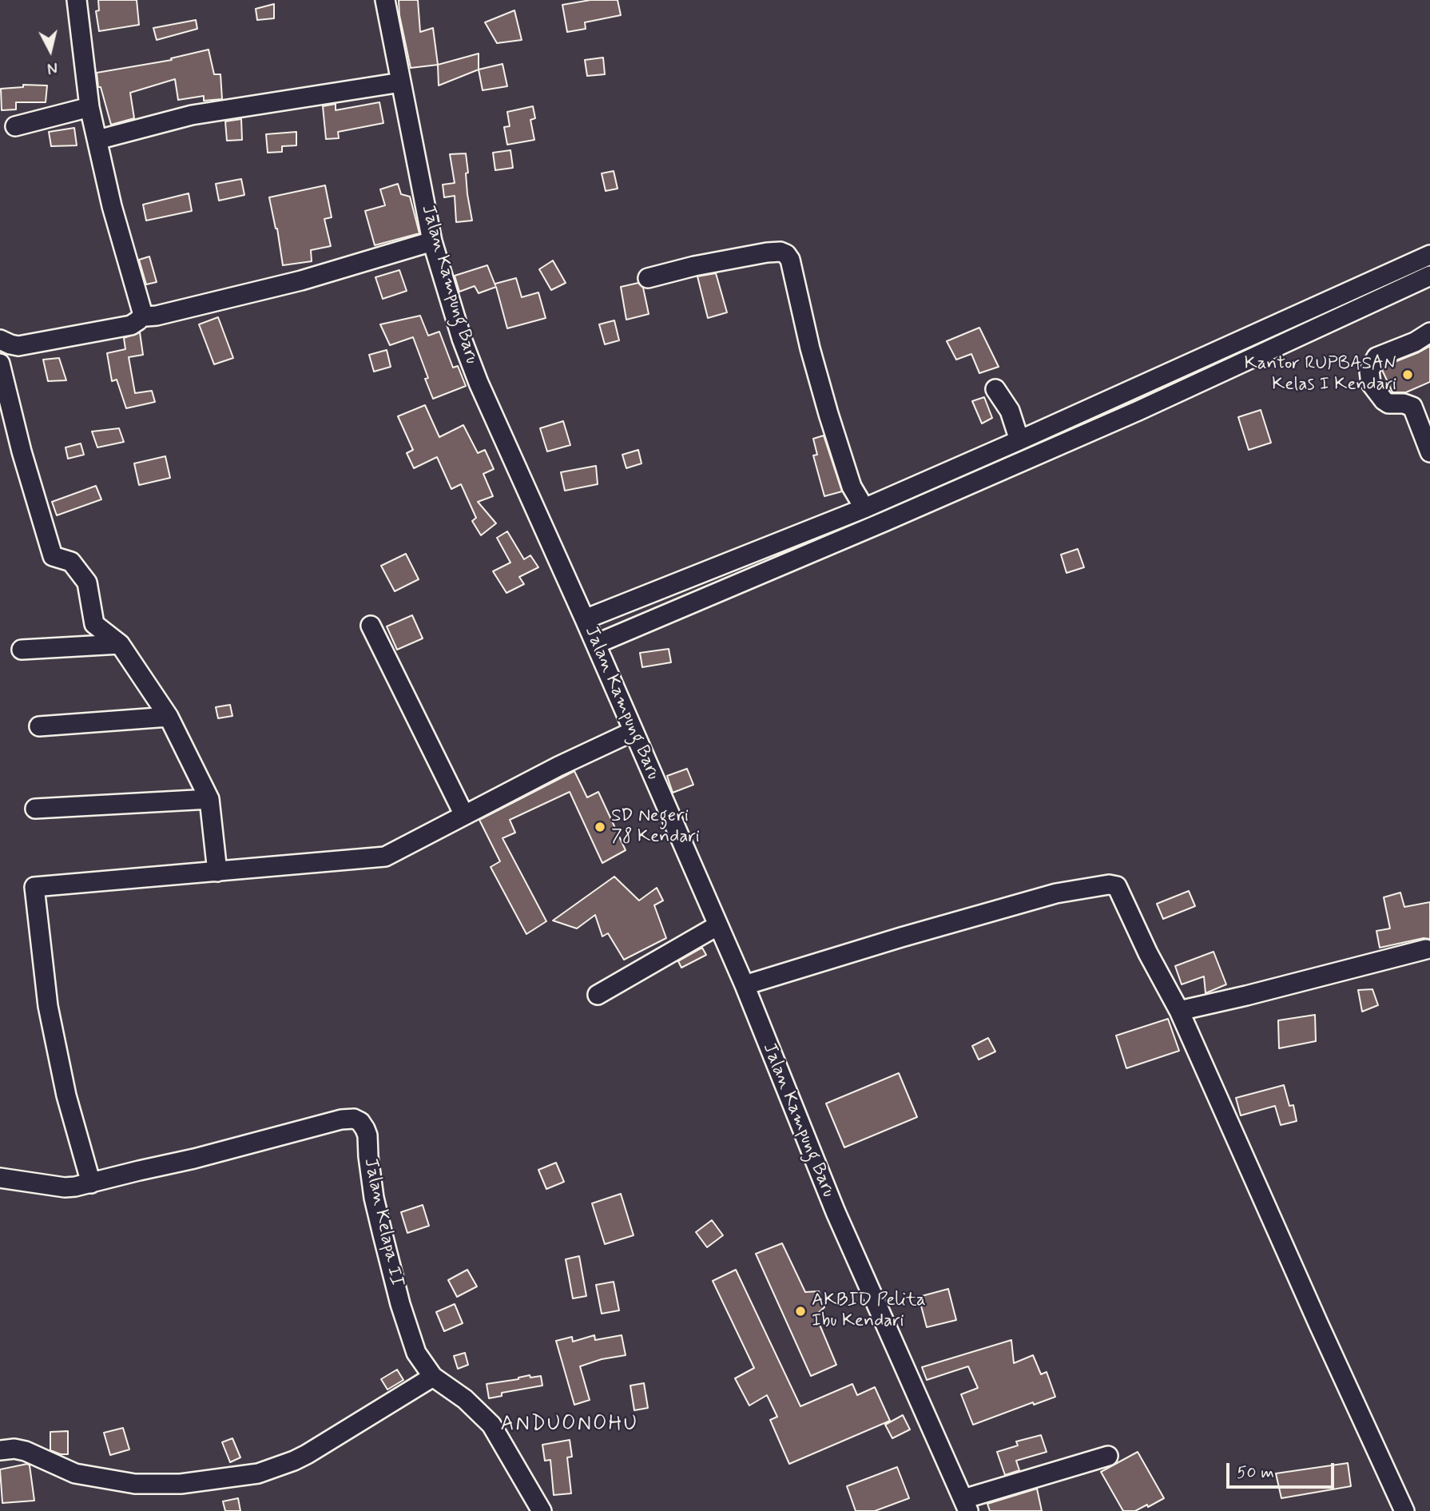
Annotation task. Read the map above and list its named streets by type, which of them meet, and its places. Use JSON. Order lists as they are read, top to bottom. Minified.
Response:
{"streets":{"street":["Jalan Kampung Baru","Jalan Kelapa II"]},"districts":["ANDUONOHU"],"places":["Kantor RUPBASAN Kelas I Kendari","SD Negeri 78 Kendari","AKBID Pelita Ibu Kendari"],"scale_bar":"50 m","north":"bottom"}
